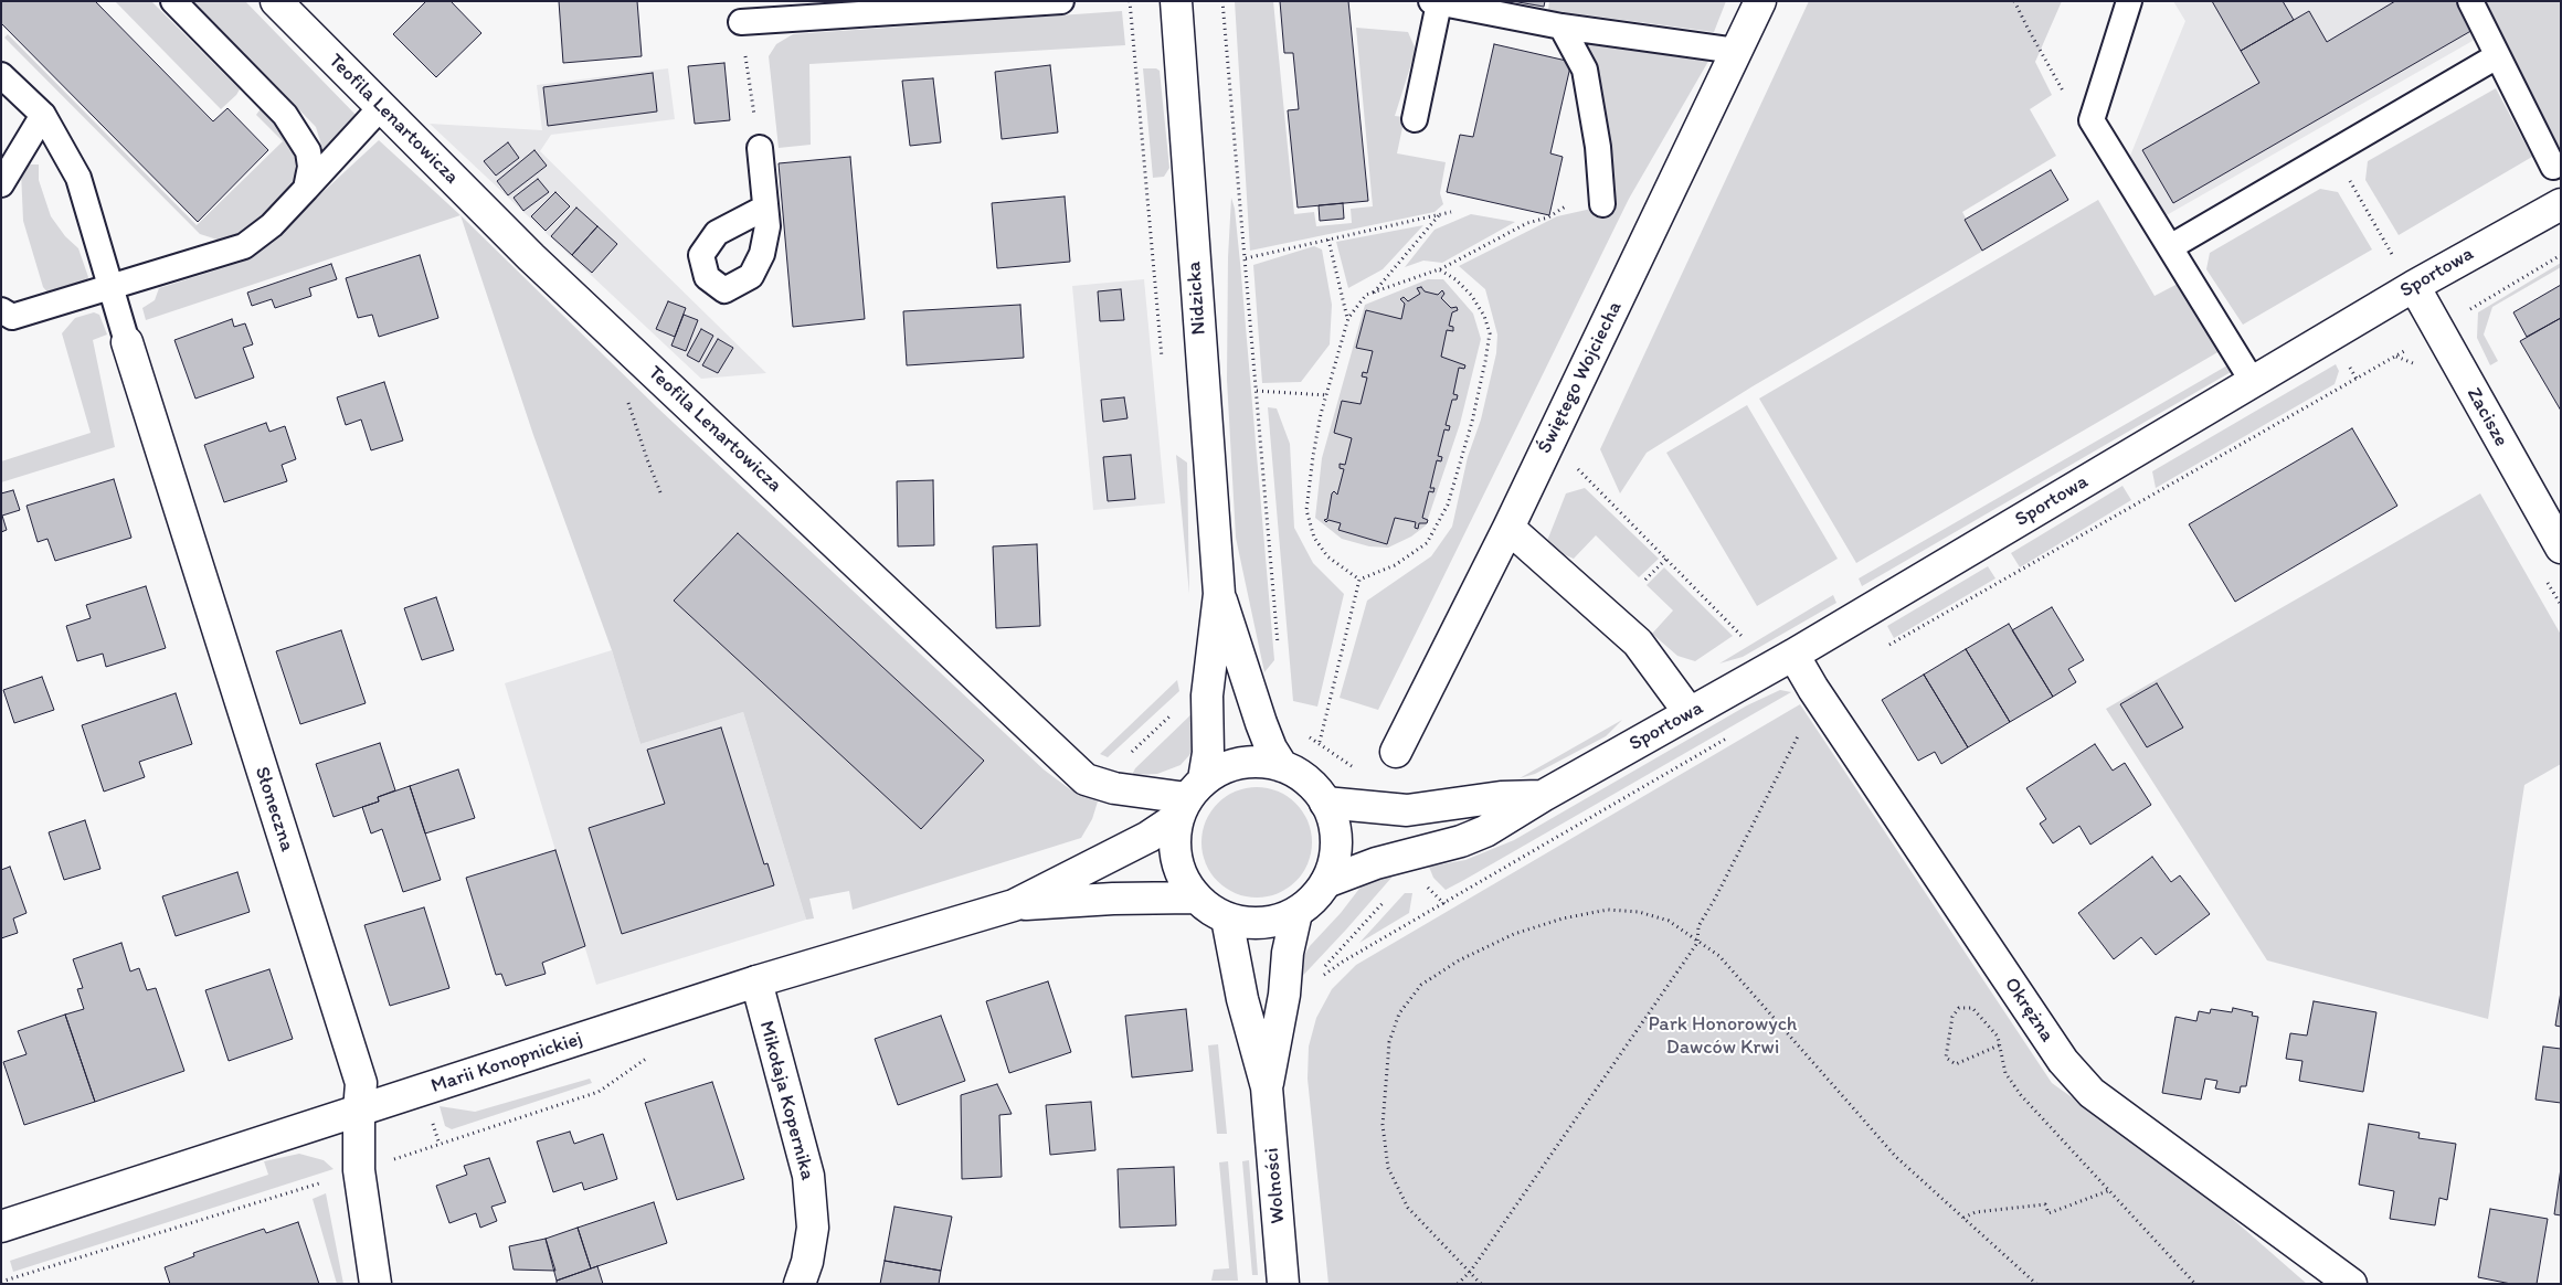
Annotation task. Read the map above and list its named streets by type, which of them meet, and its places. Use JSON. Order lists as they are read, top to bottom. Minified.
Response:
{"streets":{"street":["Teofila Lenartowicza","Sportowa","Nidzicka","Świętego Wojciecha","Zacisze","Słoneczna","Okrężna","Marii Konopnickiej","Mikołaja Kopernika","Wolności"]},"crossings":[["Teofila Lenartowicza","Sportowa"],["Sportowa","Zacisze"],["Sportowa","Okrężna"],["Słoneczna","Marii Konopnickiej"],["Marii Konopnickiej","Mikołaja Kopernika"]],"parks":["Park Honorowych Dawców Krwi"]}
